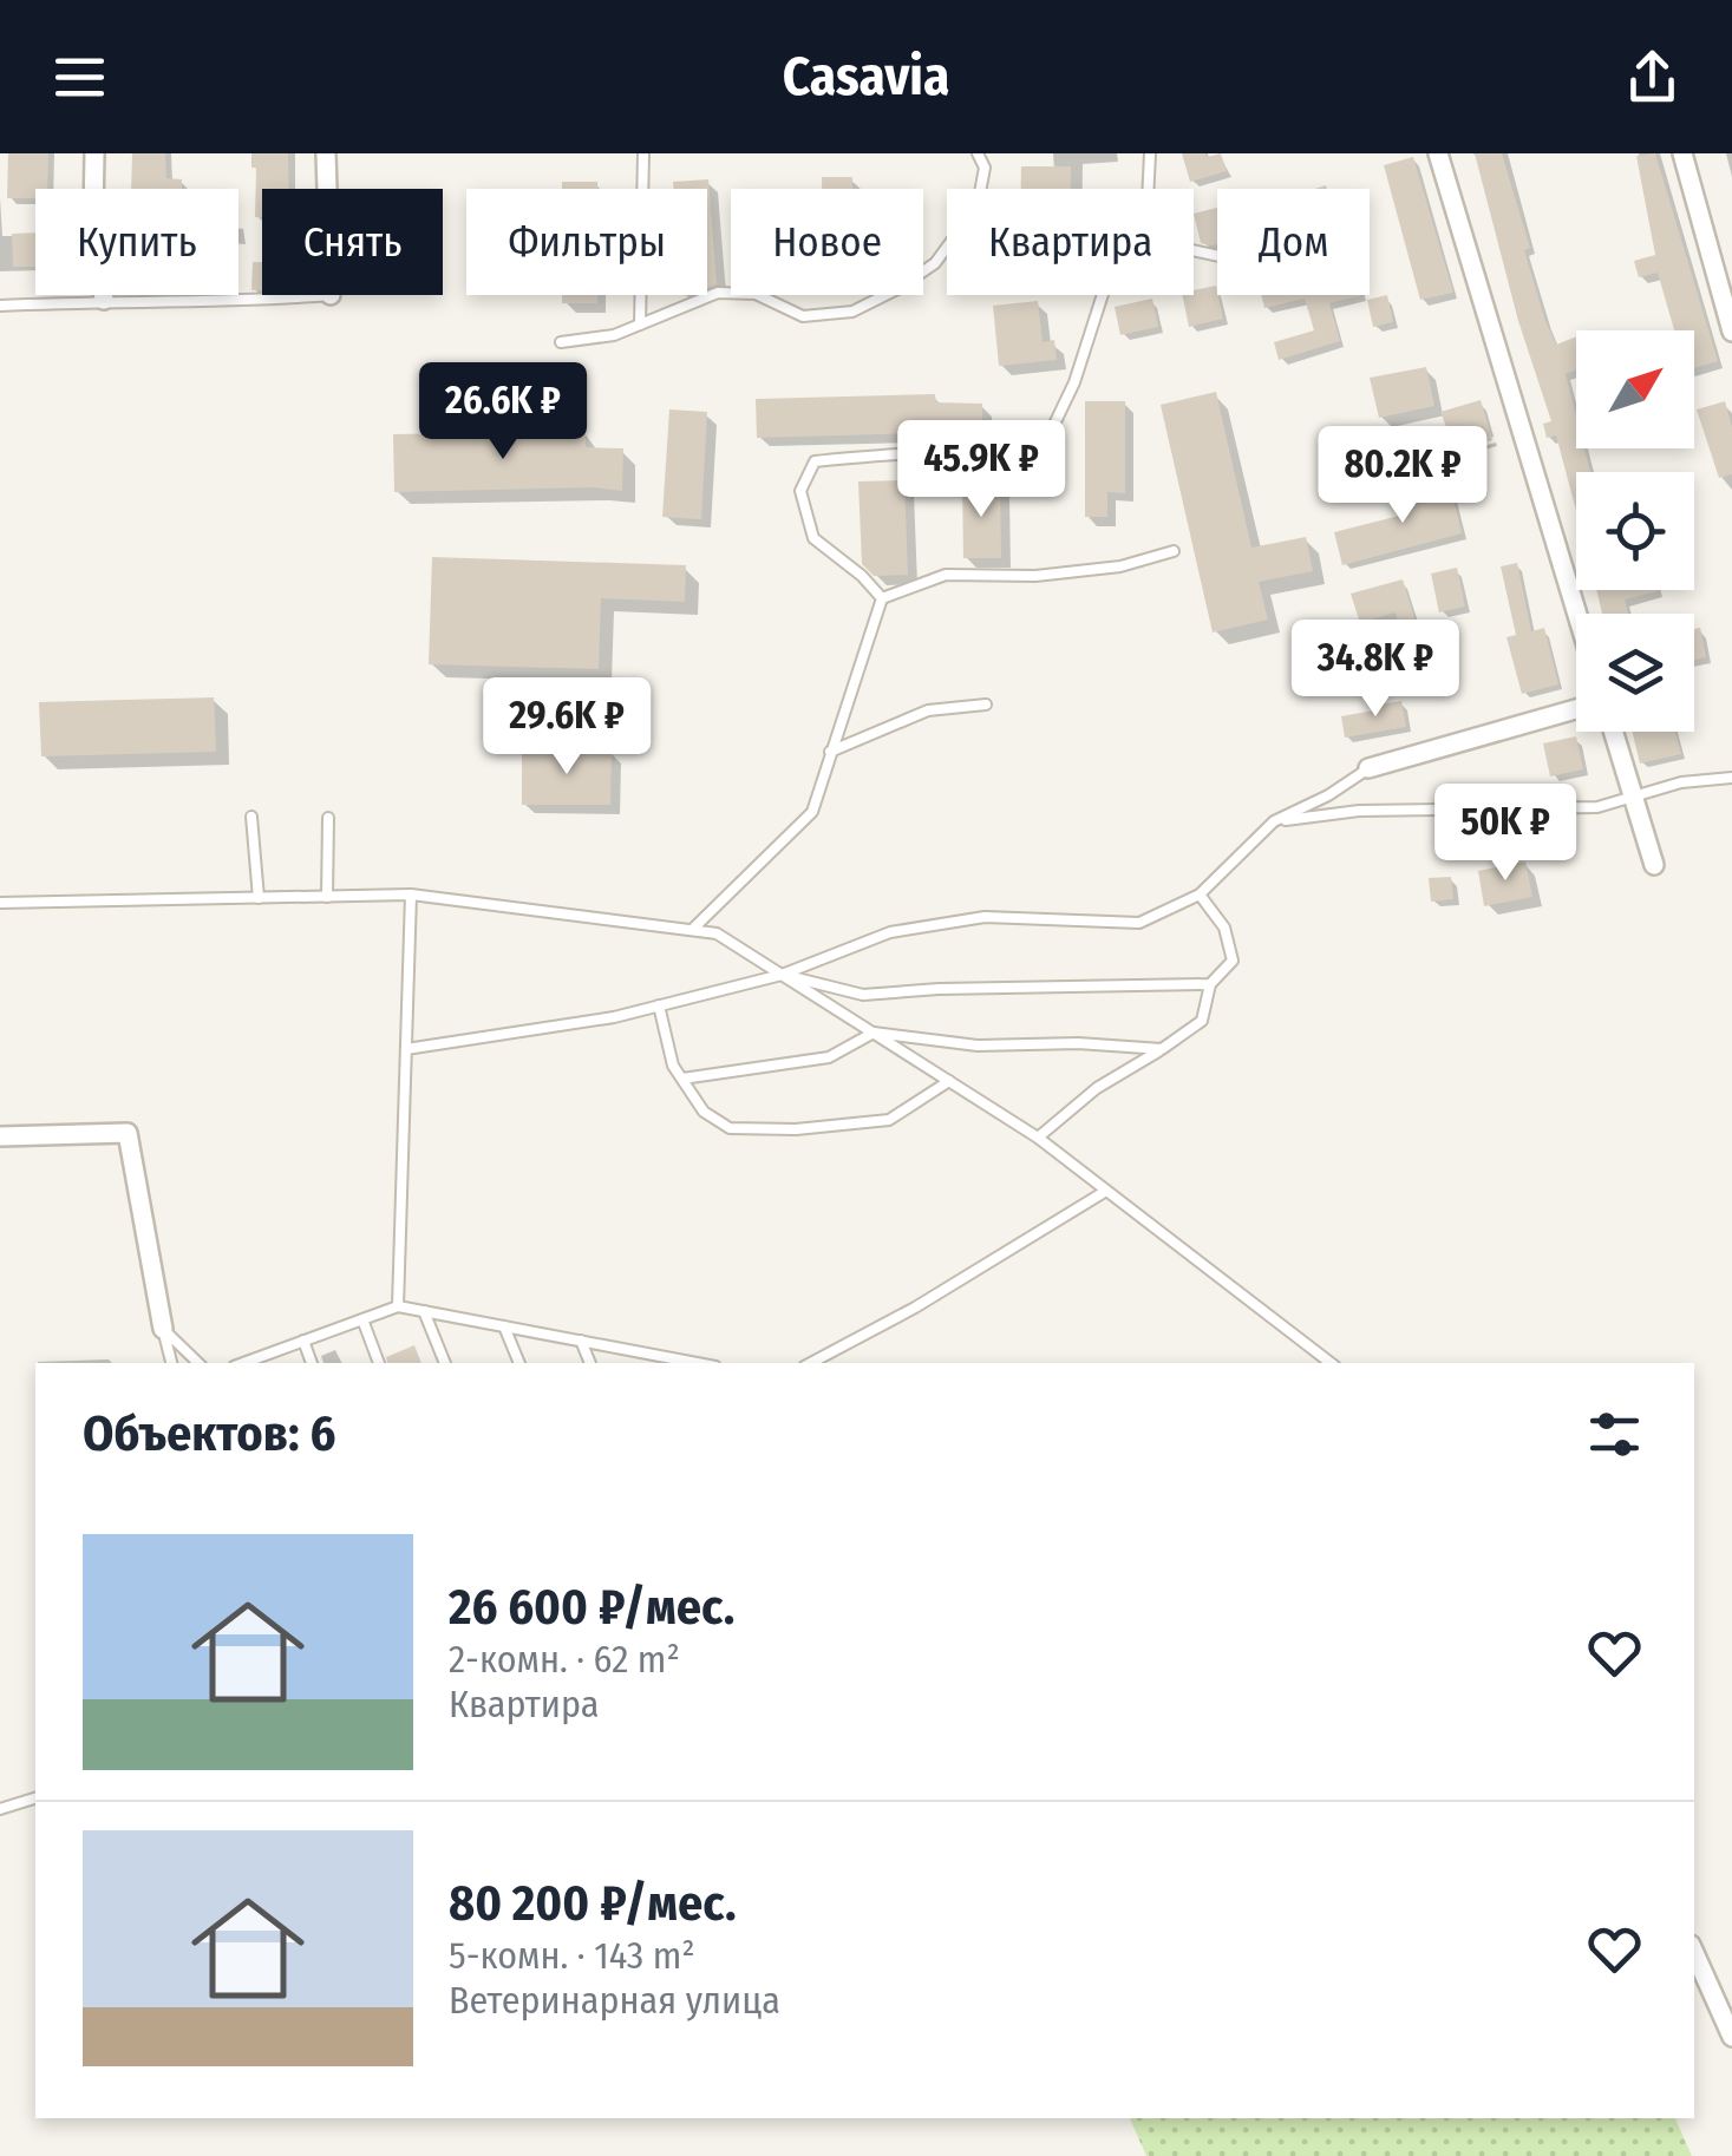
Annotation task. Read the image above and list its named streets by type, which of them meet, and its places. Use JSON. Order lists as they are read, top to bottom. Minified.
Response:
{"north":"top right","page":{"header":"Casavia","chip":["Купить","Снять","Фильтры","Новое","Квартира","Дом"],"price":["26.6K ₽","45.9K ₽","80.2K ₽","34.8K ₽","29.6K ₽","50K ₽"],"heading":"Объектов: 6","list":[{"name":"26 600 ₽/мес.","note":"2-комн. · 62 m² · Квартира"},{"name":"80 200 ₽/мес.","note":"5-комн. · 143 m² · Ветеринарная улица"}]}}
